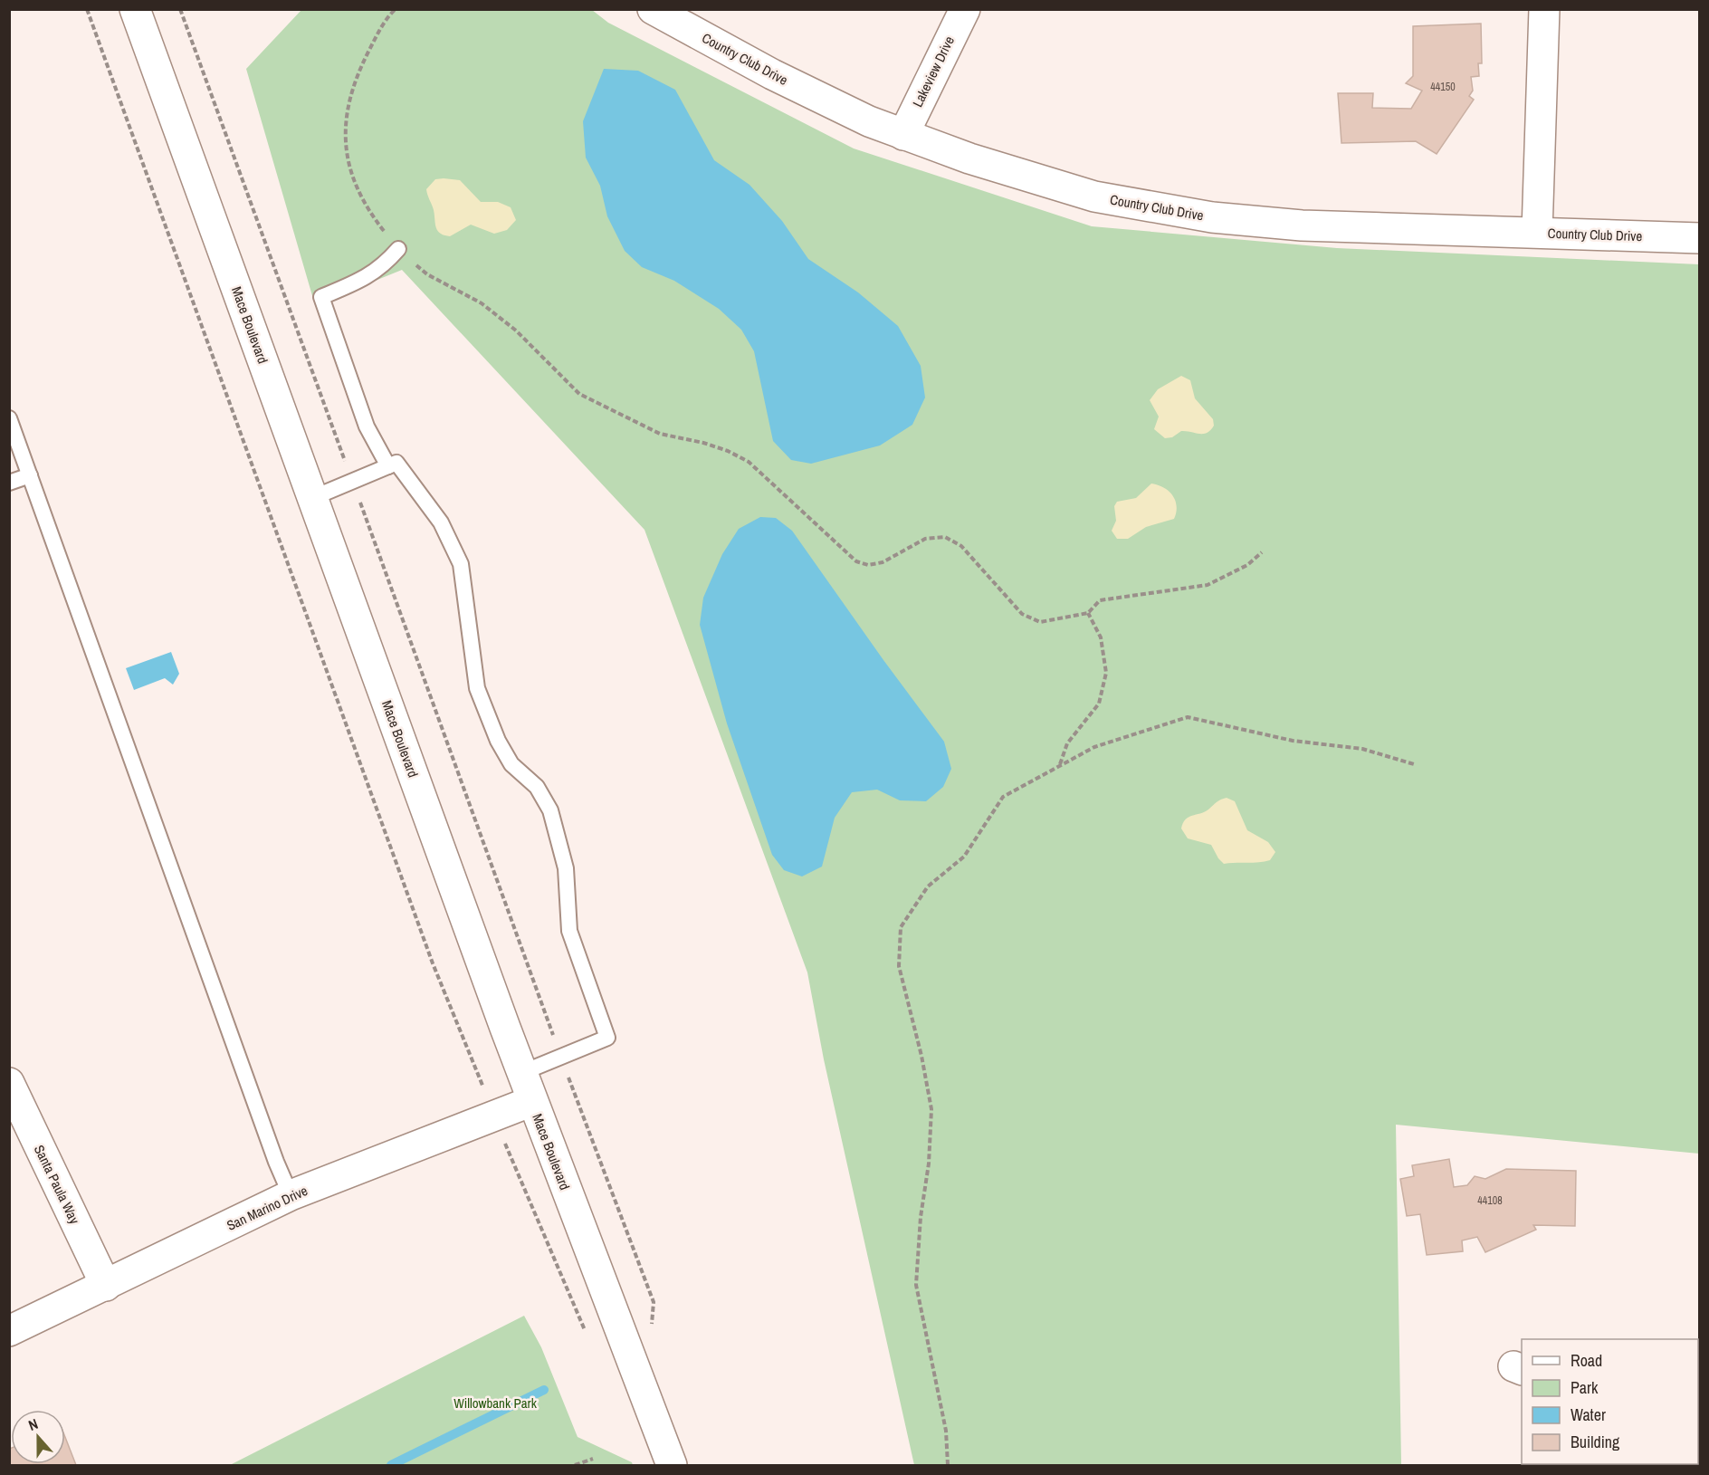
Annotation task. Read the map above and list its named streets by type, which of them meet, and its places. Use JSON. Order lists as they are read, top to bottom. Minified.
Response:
{"streets":{"street":["Country Club Drive","Lakeview Drive","Mace Boulevard","Santa Paula Way","San Marino Drive"]},"crossings":[["Country Club Drive","Lakeview Drive"],["Mace Boulevard","San Marino Drive"],["Santa Paula Way","San Marino Drive"]],"parks":["Willowbank Park"],"house_numbers":["44150","44108"],"legend":["Road","Park","Water","Building"],"north":"top"}
